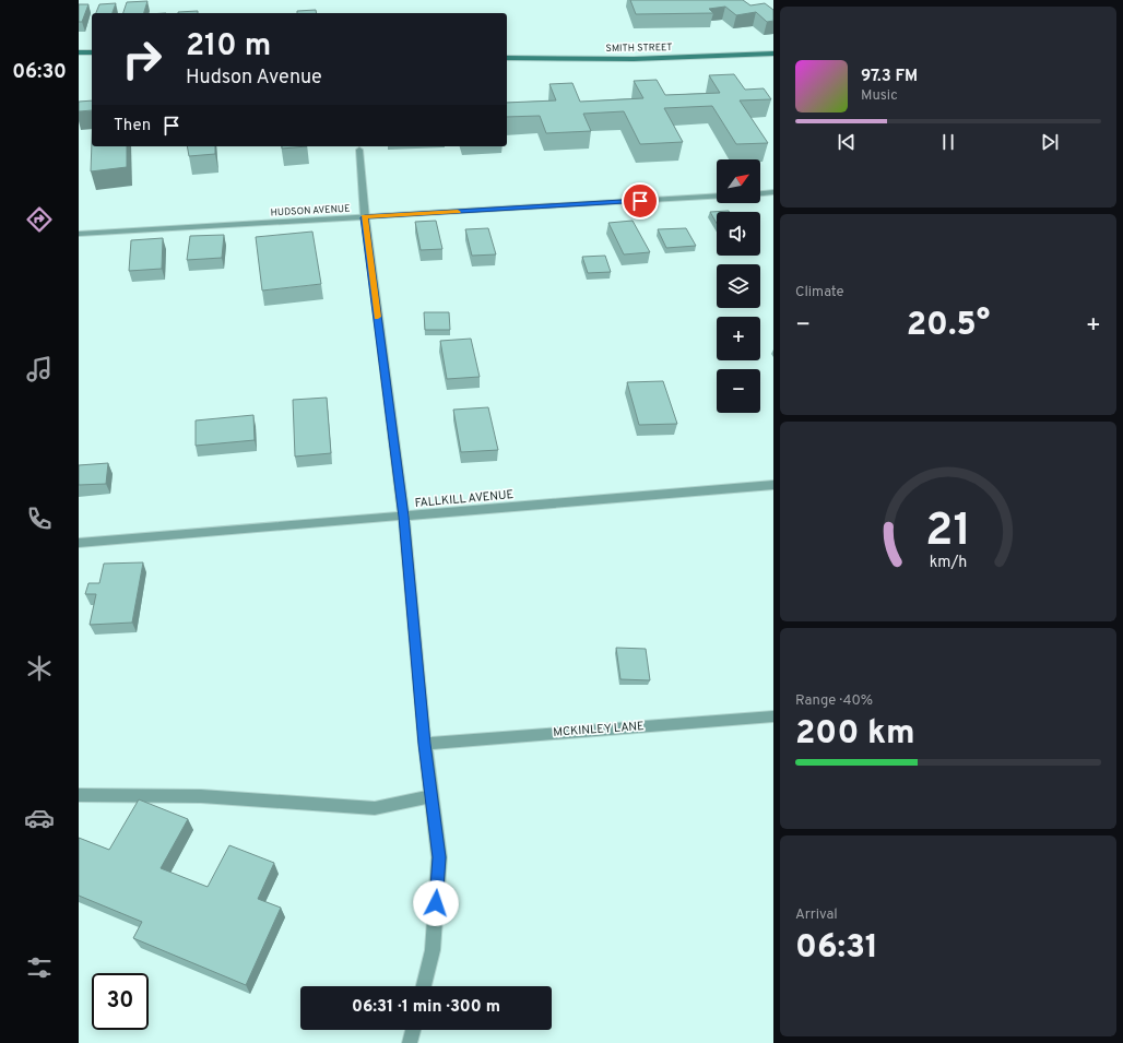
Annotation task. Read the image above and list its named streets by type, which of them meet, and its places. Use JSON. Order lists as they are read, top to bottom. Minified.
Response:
{"streets":{"street":["SMITH STREET","HUDSON AVENUE","FALLKILL AVENUE","MCKINLEY LANE"]},"north":"top right","page":{"tabs":"06:30","turn":["210 m","Hudson Avenue"],"song":["97.3 FM","Music"],"then":"Then","map_buttons":["+","−"],"tile":["Climate",["Range · 40%","200 km"],["Arrival","06:31"]],"heat":["−","20.5°","+"],"limit":"30","trip":"06:31 · 1 min · 300 m","gauge":["21","km/h"]}}
